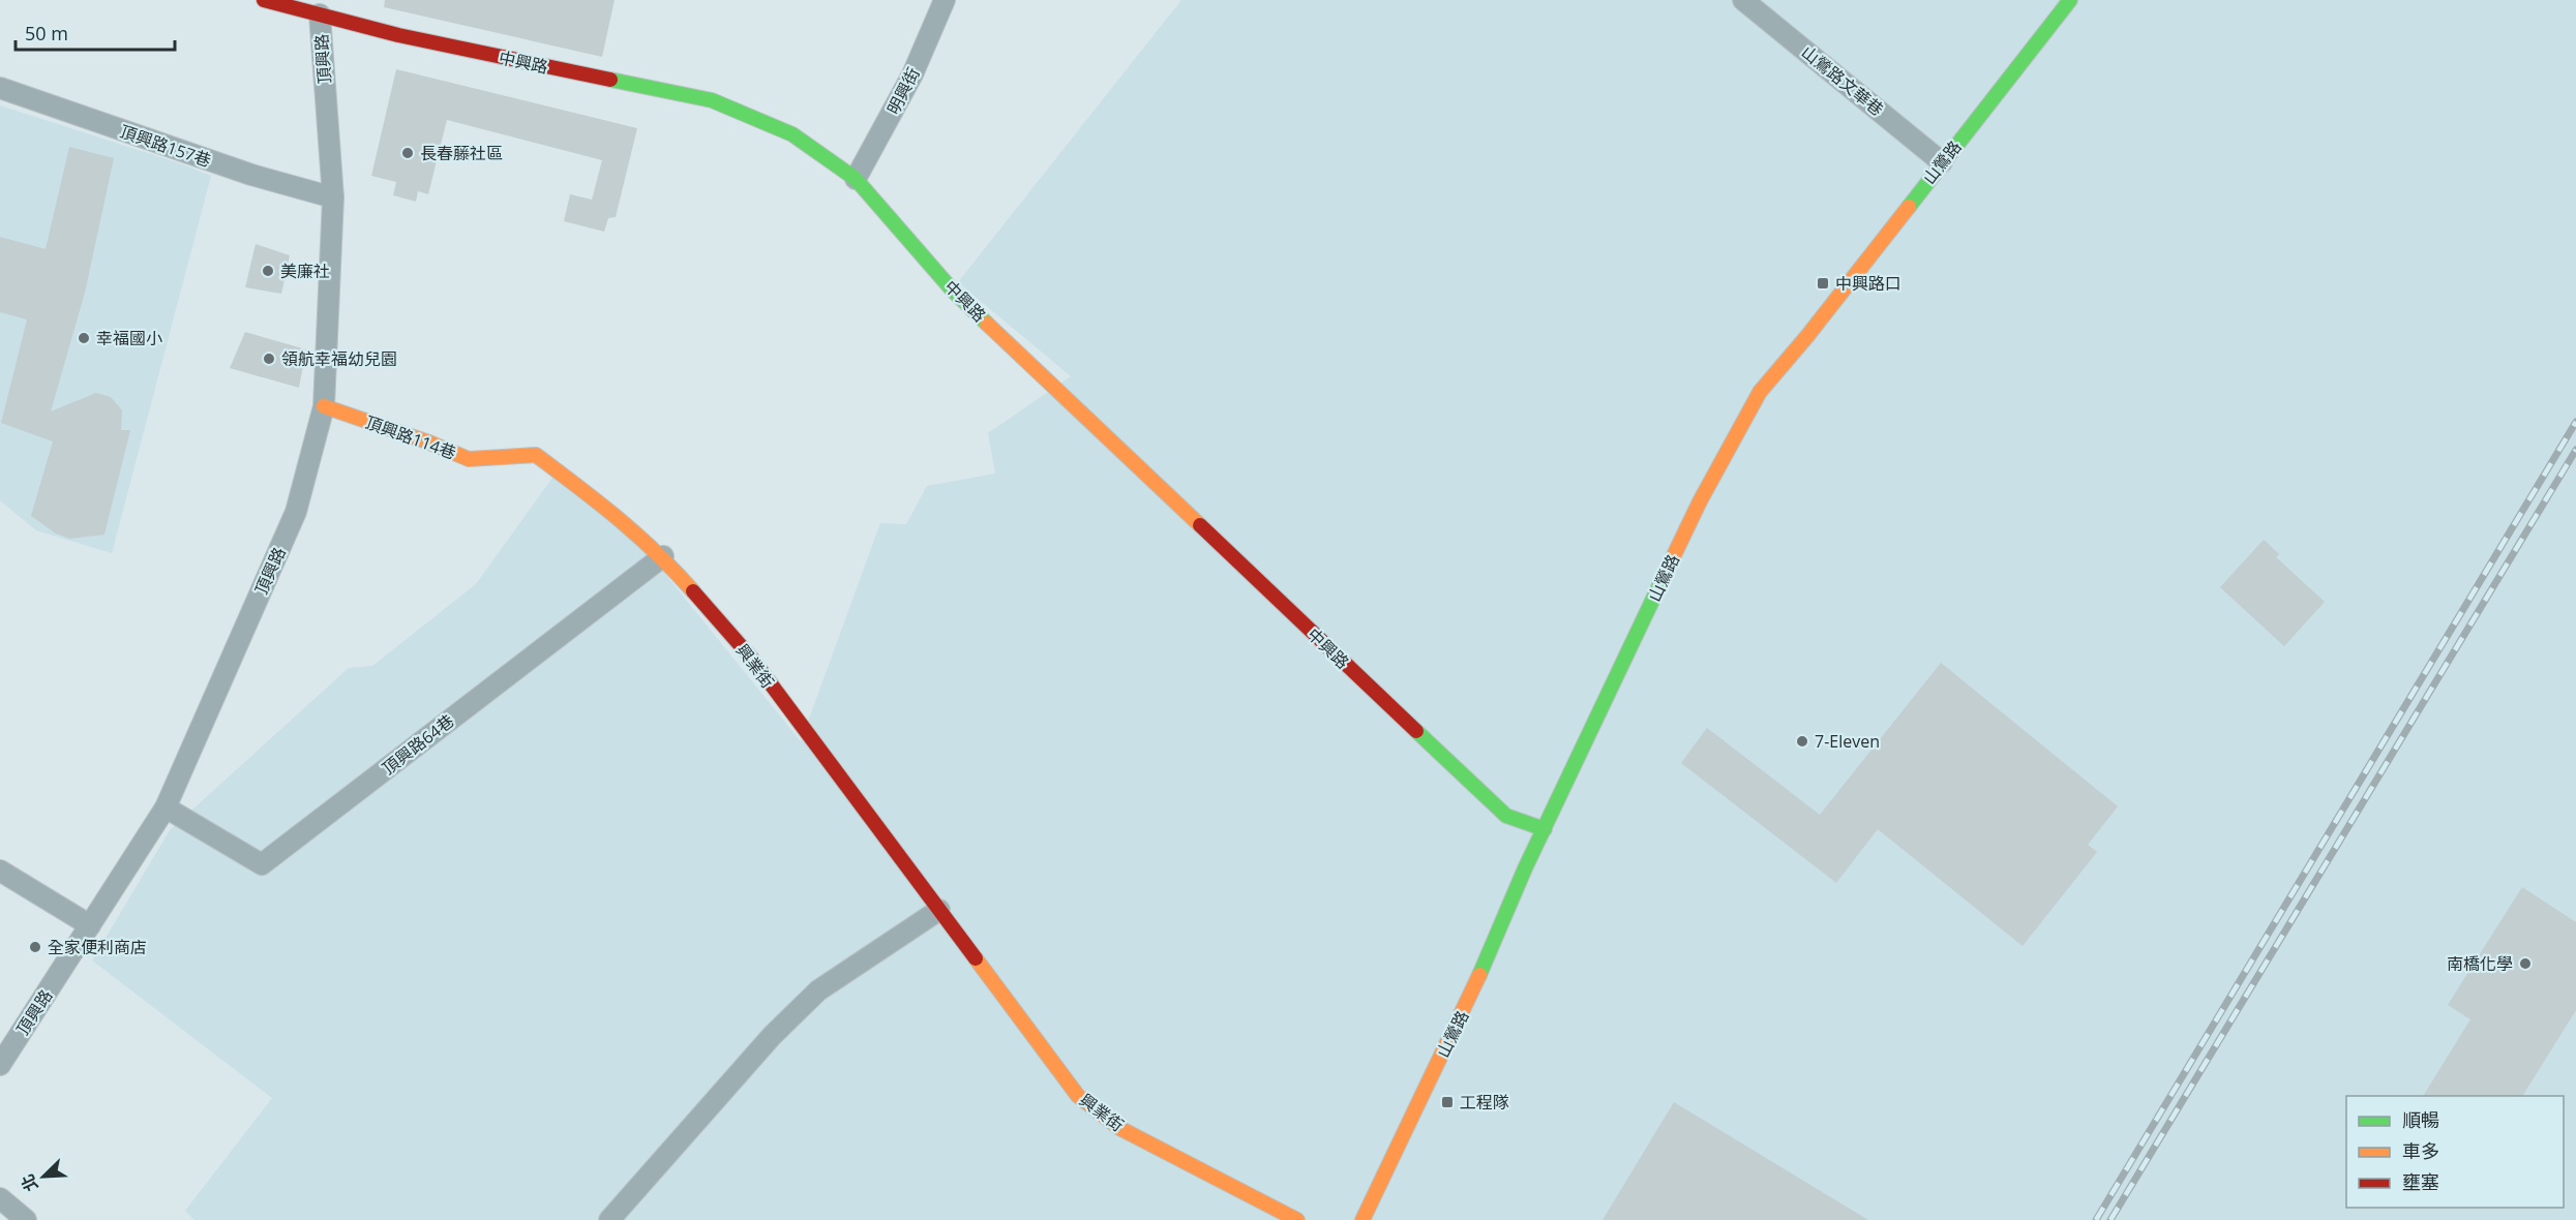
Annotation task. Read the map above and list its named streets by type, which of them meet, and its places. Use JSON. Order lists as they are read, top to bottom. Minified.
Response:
{"streets":{"street":["頂興路","中興路","山鶯路文華巷","明興街","頂興路157巷","山鶯路","頂興路114巷","興業街","頂興路64巷"]},"crossings":[["頂興路","中興路"],["頂興路","頂興路157巷"],["頂興路","頂興路114巷"],["頂興路","頂興路64巷"],["中興路","明興街"],["中興路","山鶯路"],["山鶯路文華巷","山鶯路"],["頂興路114巷","興業街"],["興業街","頂興路64巷"]],"places":{"other":["長春藤社區","美廉社","幸福國小","領航幸福幼兒園","7-Eleven","全家便利商店","南橋化學"],"transit":["中興路口","工程隊"]},"legend":["順暢","車多","壅塞"],"scale_bar":"50 m","north":"bottom left"}
